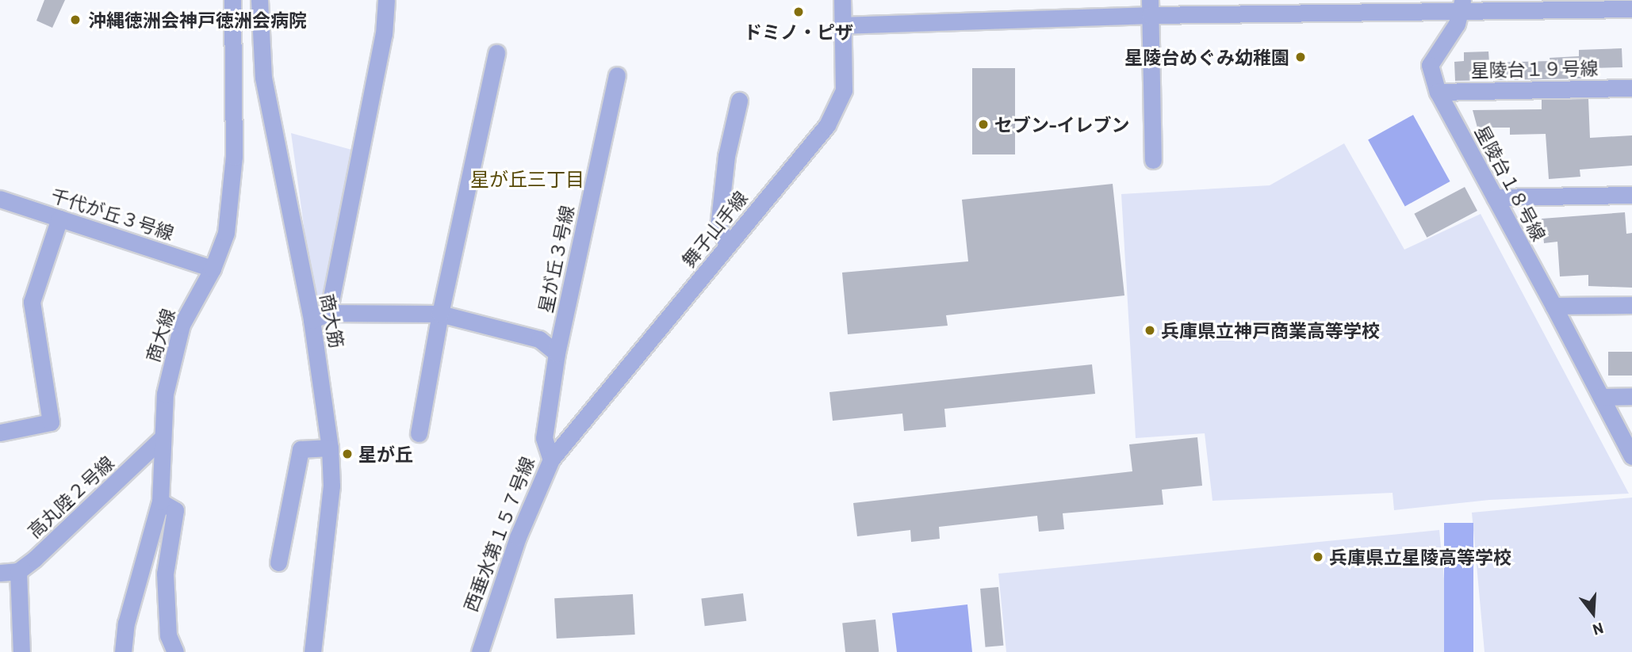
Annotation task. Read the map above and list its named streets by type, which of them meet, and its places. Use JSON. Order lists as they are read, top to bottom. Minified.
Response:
{"streets":{"street":["星陵台１９号線","星陵台１８号線","千代が丘３号線","舞子山手線","星が丘３号線","商大筋","商大線","高丸陸２号線","西垂水第１５７号線"]},"crossings":[["星陵台１９号線","星陵台１８号線"],["千代が丘３号線","商大線"],["舞子山手線","西垂水第１５７号線"],["星が丘３号線","西垂水第１５７号線"],["商大線","高丸陸２号線"]],"districts":["星が丘三丁目"],"places":["ドミノ・ピザ","沖縄徳洲会神戸徳洲会病院","星陵台めぐみ幼稚園","セブン-イレブン","兵庫県立神戸商業高等学校","星が丘","兵庫県立星陵高等学校"],"north":"bottom"}
